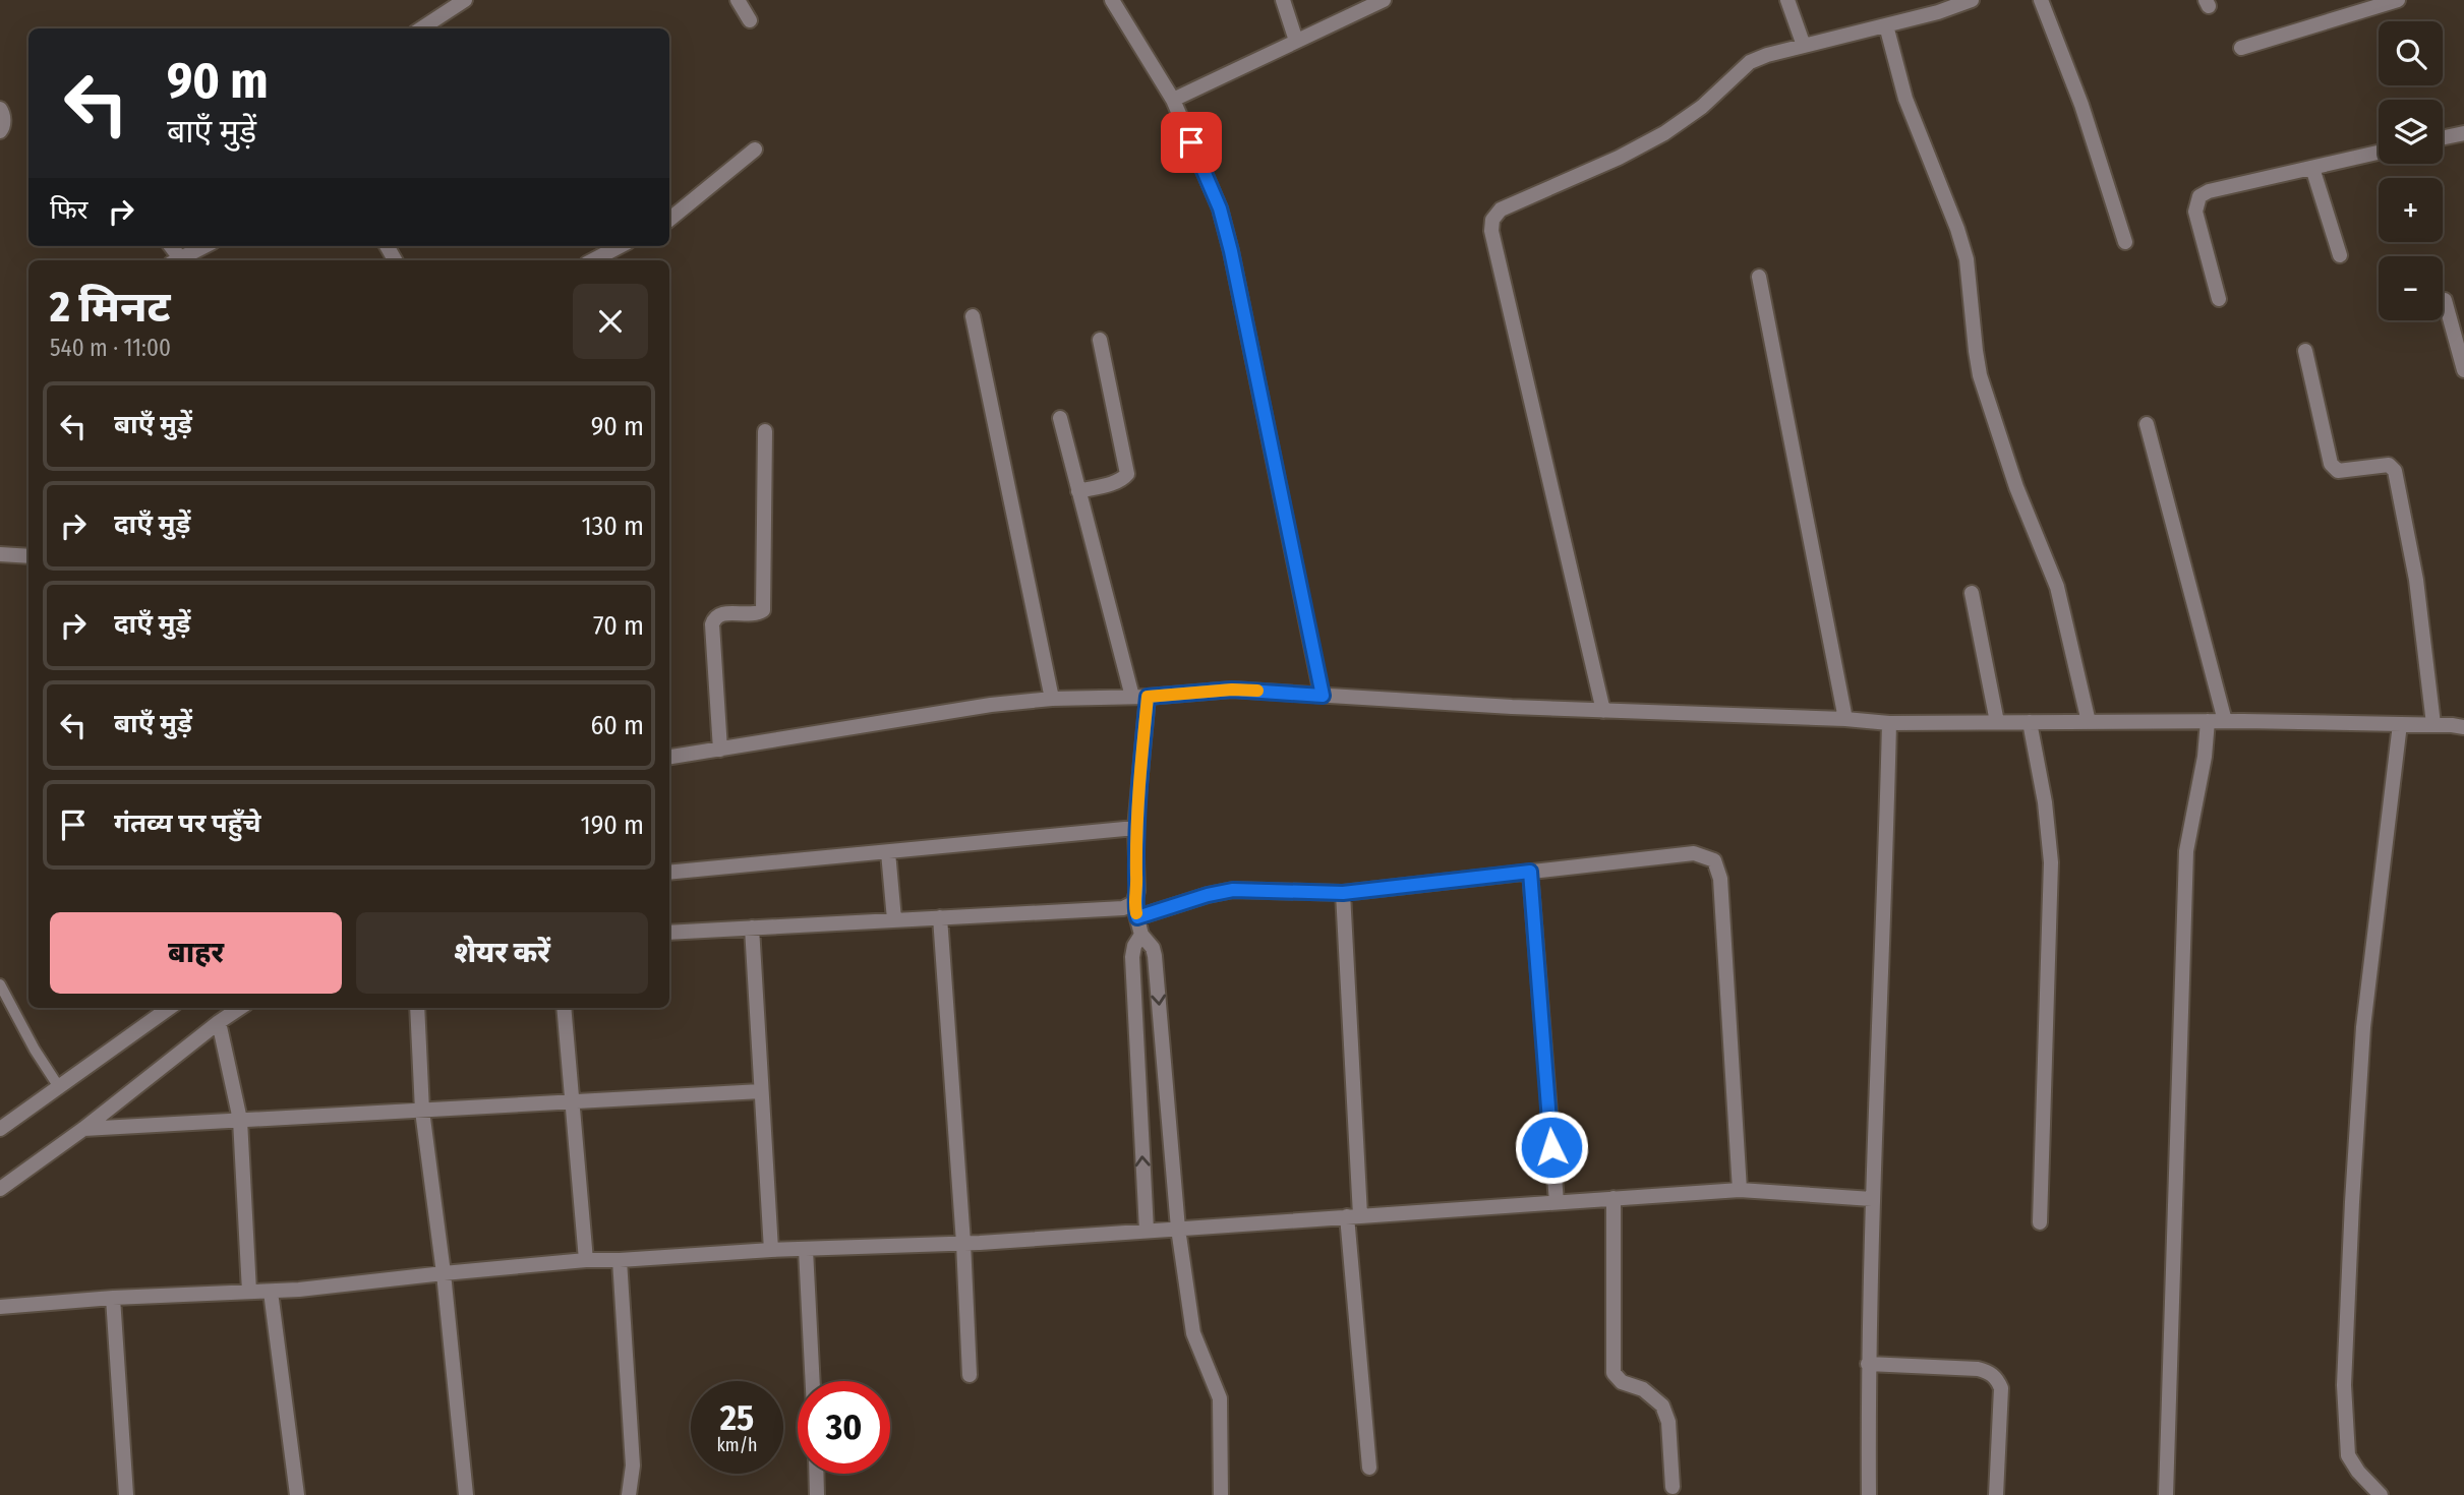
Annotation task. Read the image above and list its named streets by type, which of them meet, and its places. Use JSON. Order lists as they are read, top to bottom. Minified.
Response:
{"page":{"map_buttons":["+","−"],"turn":["90 m","बाएँ मुड़ें"],"then":"फिर","heading":["2 मिनट","540 m · 11:00"],"list":[{"name":"बाएँ मुड़ें","value":"90 m"},{"name":"दाएँ मुड़ें","value":"130 m"},{"name":"दाएँ मुड़ें","value":"70 m"},{"name":"बाएँ मुड़ें","value":"60 m"},{"name":"गंतव्य पर पहुँचे","value":"190 m"}],"buttons":["बाहर","शेयर करें"],"speed":"25 km/h","limit":"30"}}
